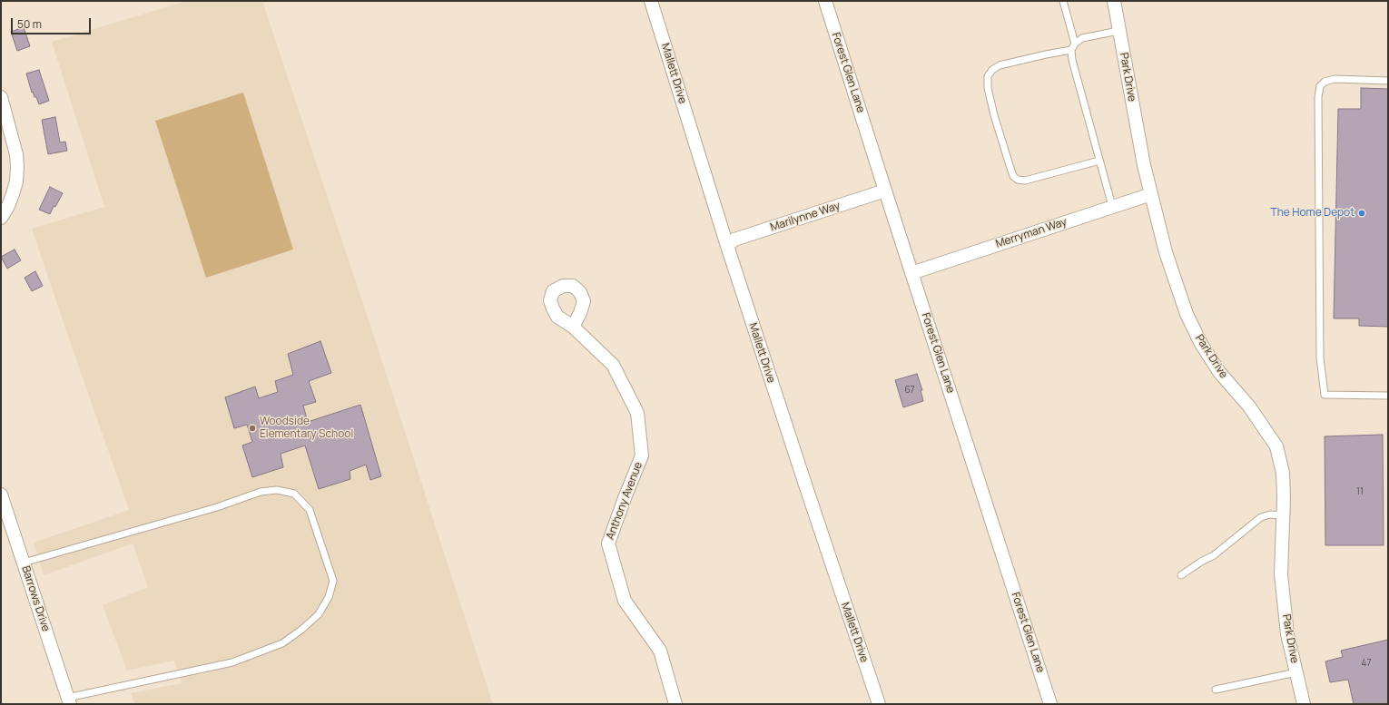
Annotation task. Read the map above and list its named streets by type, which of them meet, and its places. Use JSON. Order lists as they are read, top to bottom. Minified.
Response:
{"streets":{"street":["Forest Glen Lane","Mallett Drive","Park Drive","Marilynne Way","Merryman Way","Anthony Avenue","Barrows Drive"]},"crossings":[["Forest Glen Lane","Marilynne Way"],["Forest Glen Lane","Merryman Way"],["Mallett Drive","Marilynne Way"],["Park Drive","Merryman Way"]],"places":["The Home Depot","Woodside Elementary School"],"house_numbers":["67","11","47"],"scale_bar":"50 m"}
